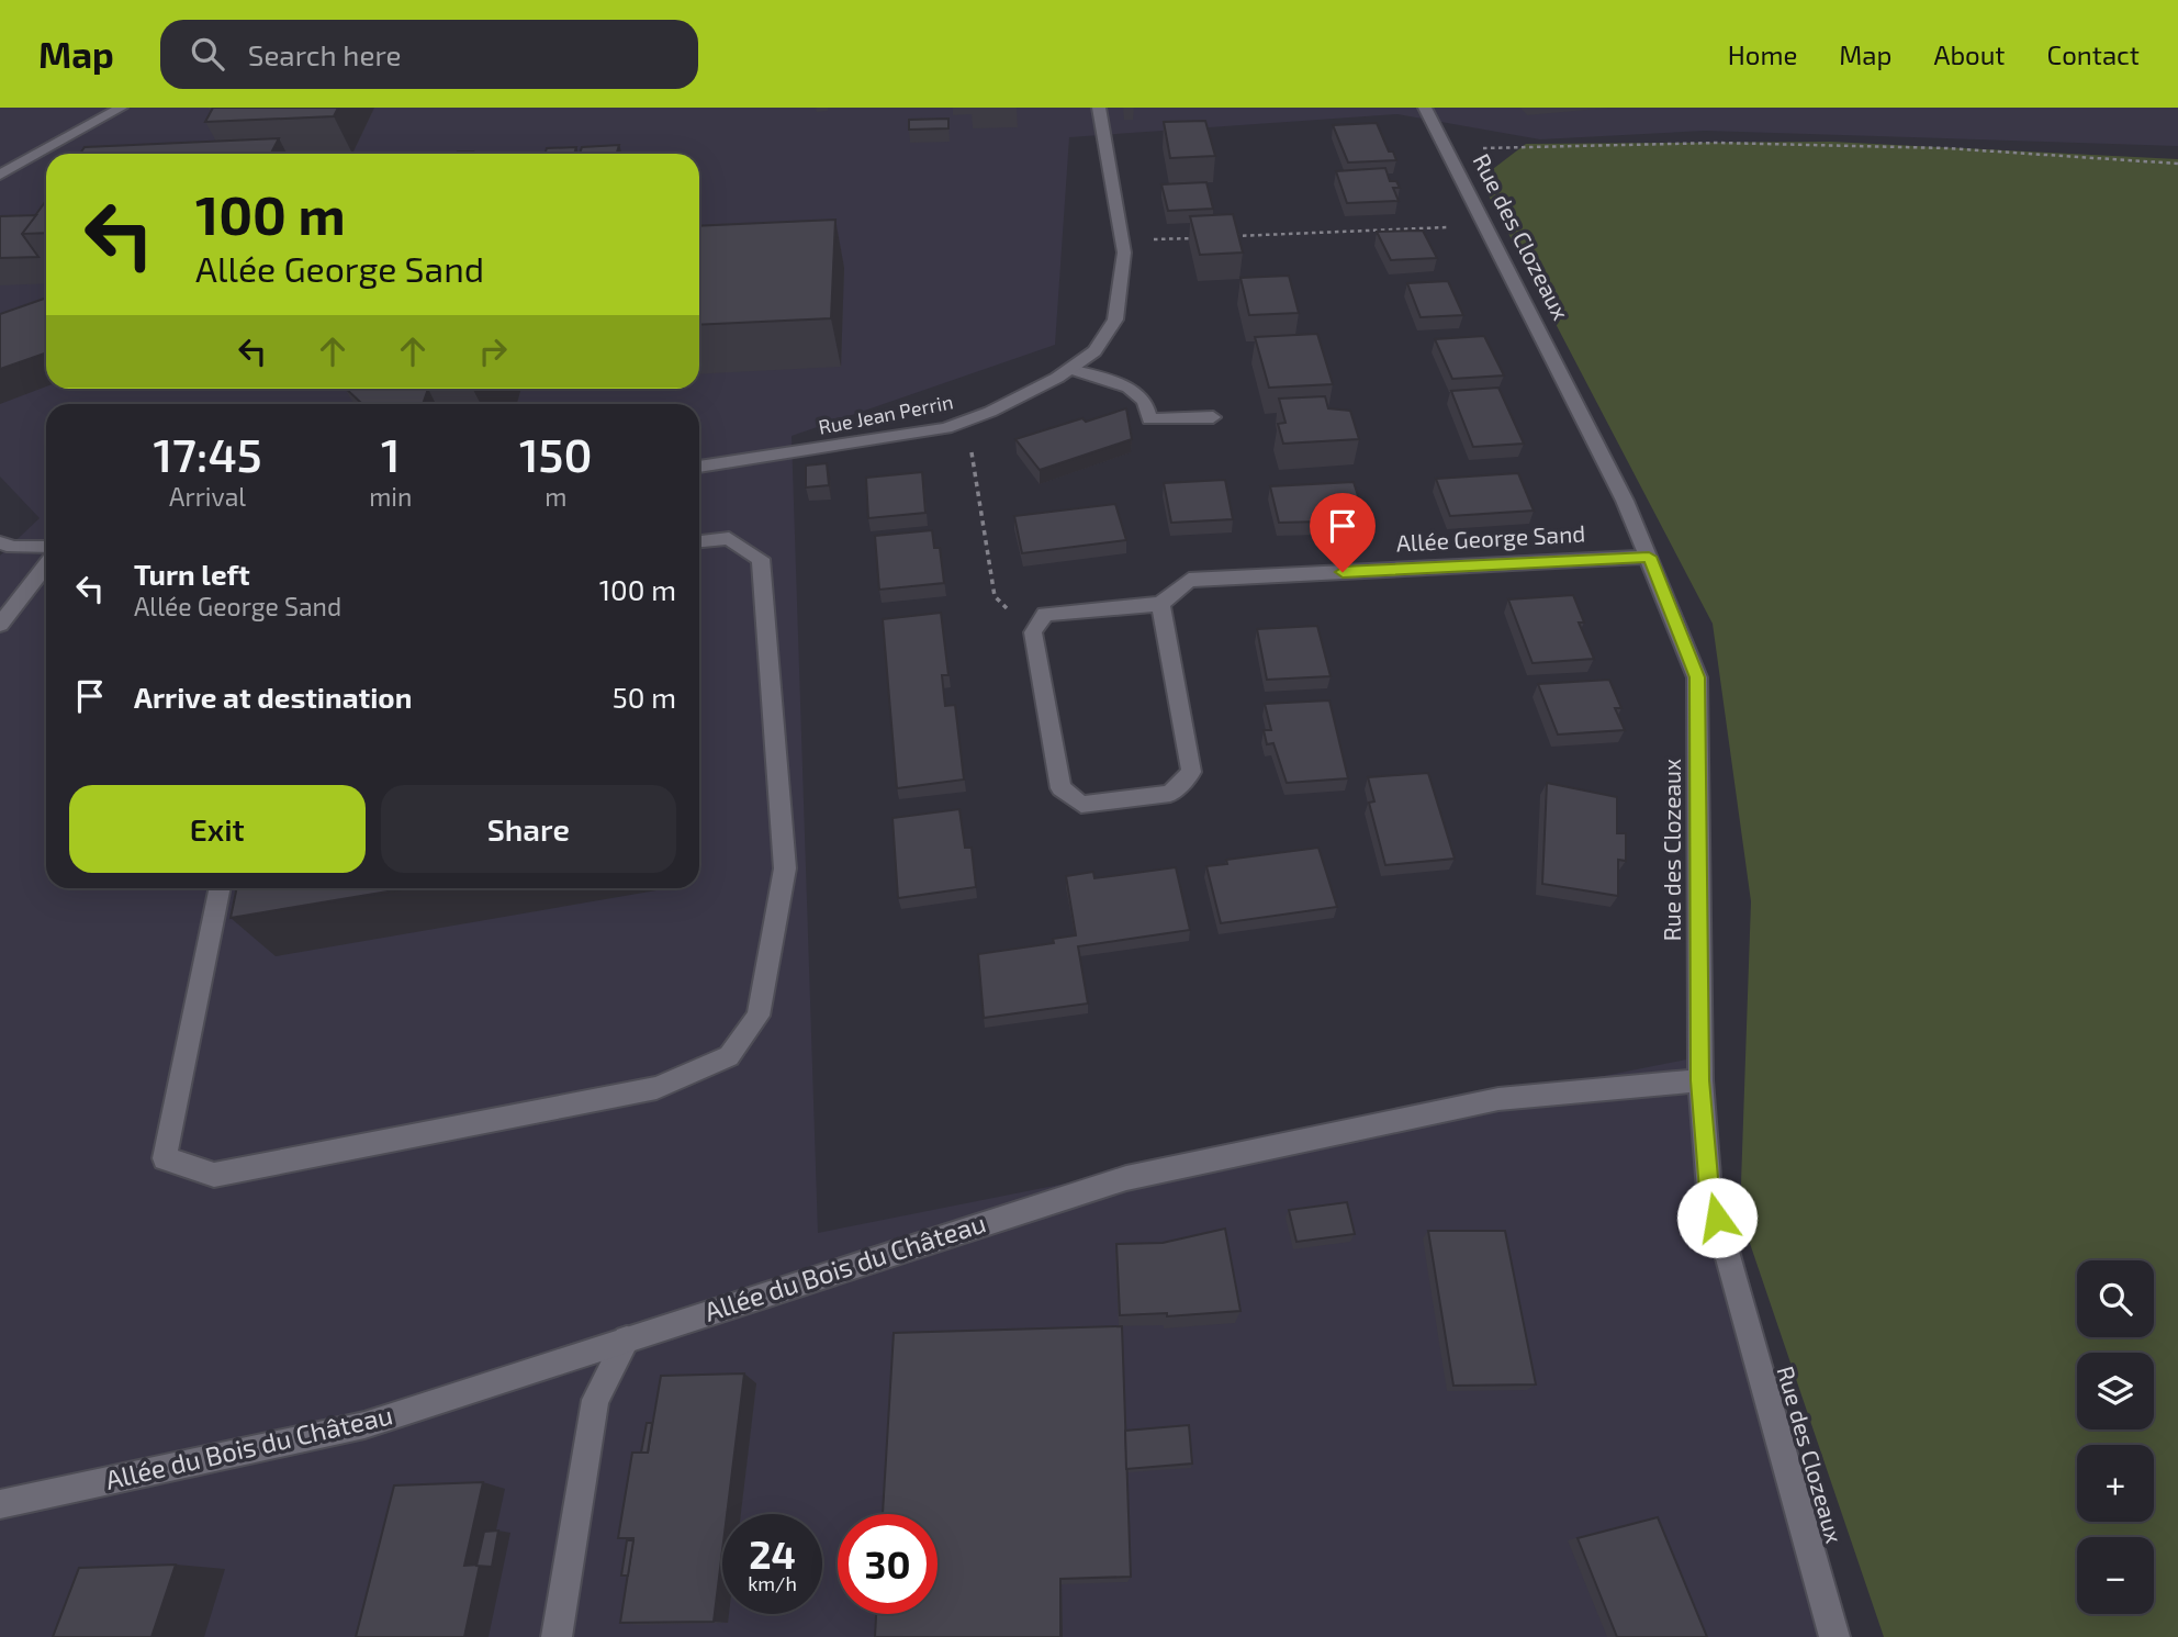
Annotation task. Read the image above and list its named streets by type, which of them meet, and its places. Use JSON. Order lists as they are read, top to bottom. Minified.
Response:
{"streets":{"street":["Rue des Clozeaux","Rue Jean Perrin","Allée George Sand","Allée du Bois du Château"]},"crossings":[["Rue des Clozeaux","Allée George Sand"],["Rue des Clozeaux","Allée du Bois du Château"]],"page":{"header":"Map","search":"Search here","nav":["Home","Map","About","Contact"],"turn":["100 m","Allée George Sand"],"eta":["17:45","Arrival","1","min","150","m"],"list":[{"name":"Turn left","note":"Allée George Sand","value":"100 m"},{"name":"Arrive at destination","value":"50 m"}],"buttons":["Exit","Share"],"map_buttons":["+","−"],"speed":"24 km/h","limit":"30"}}
